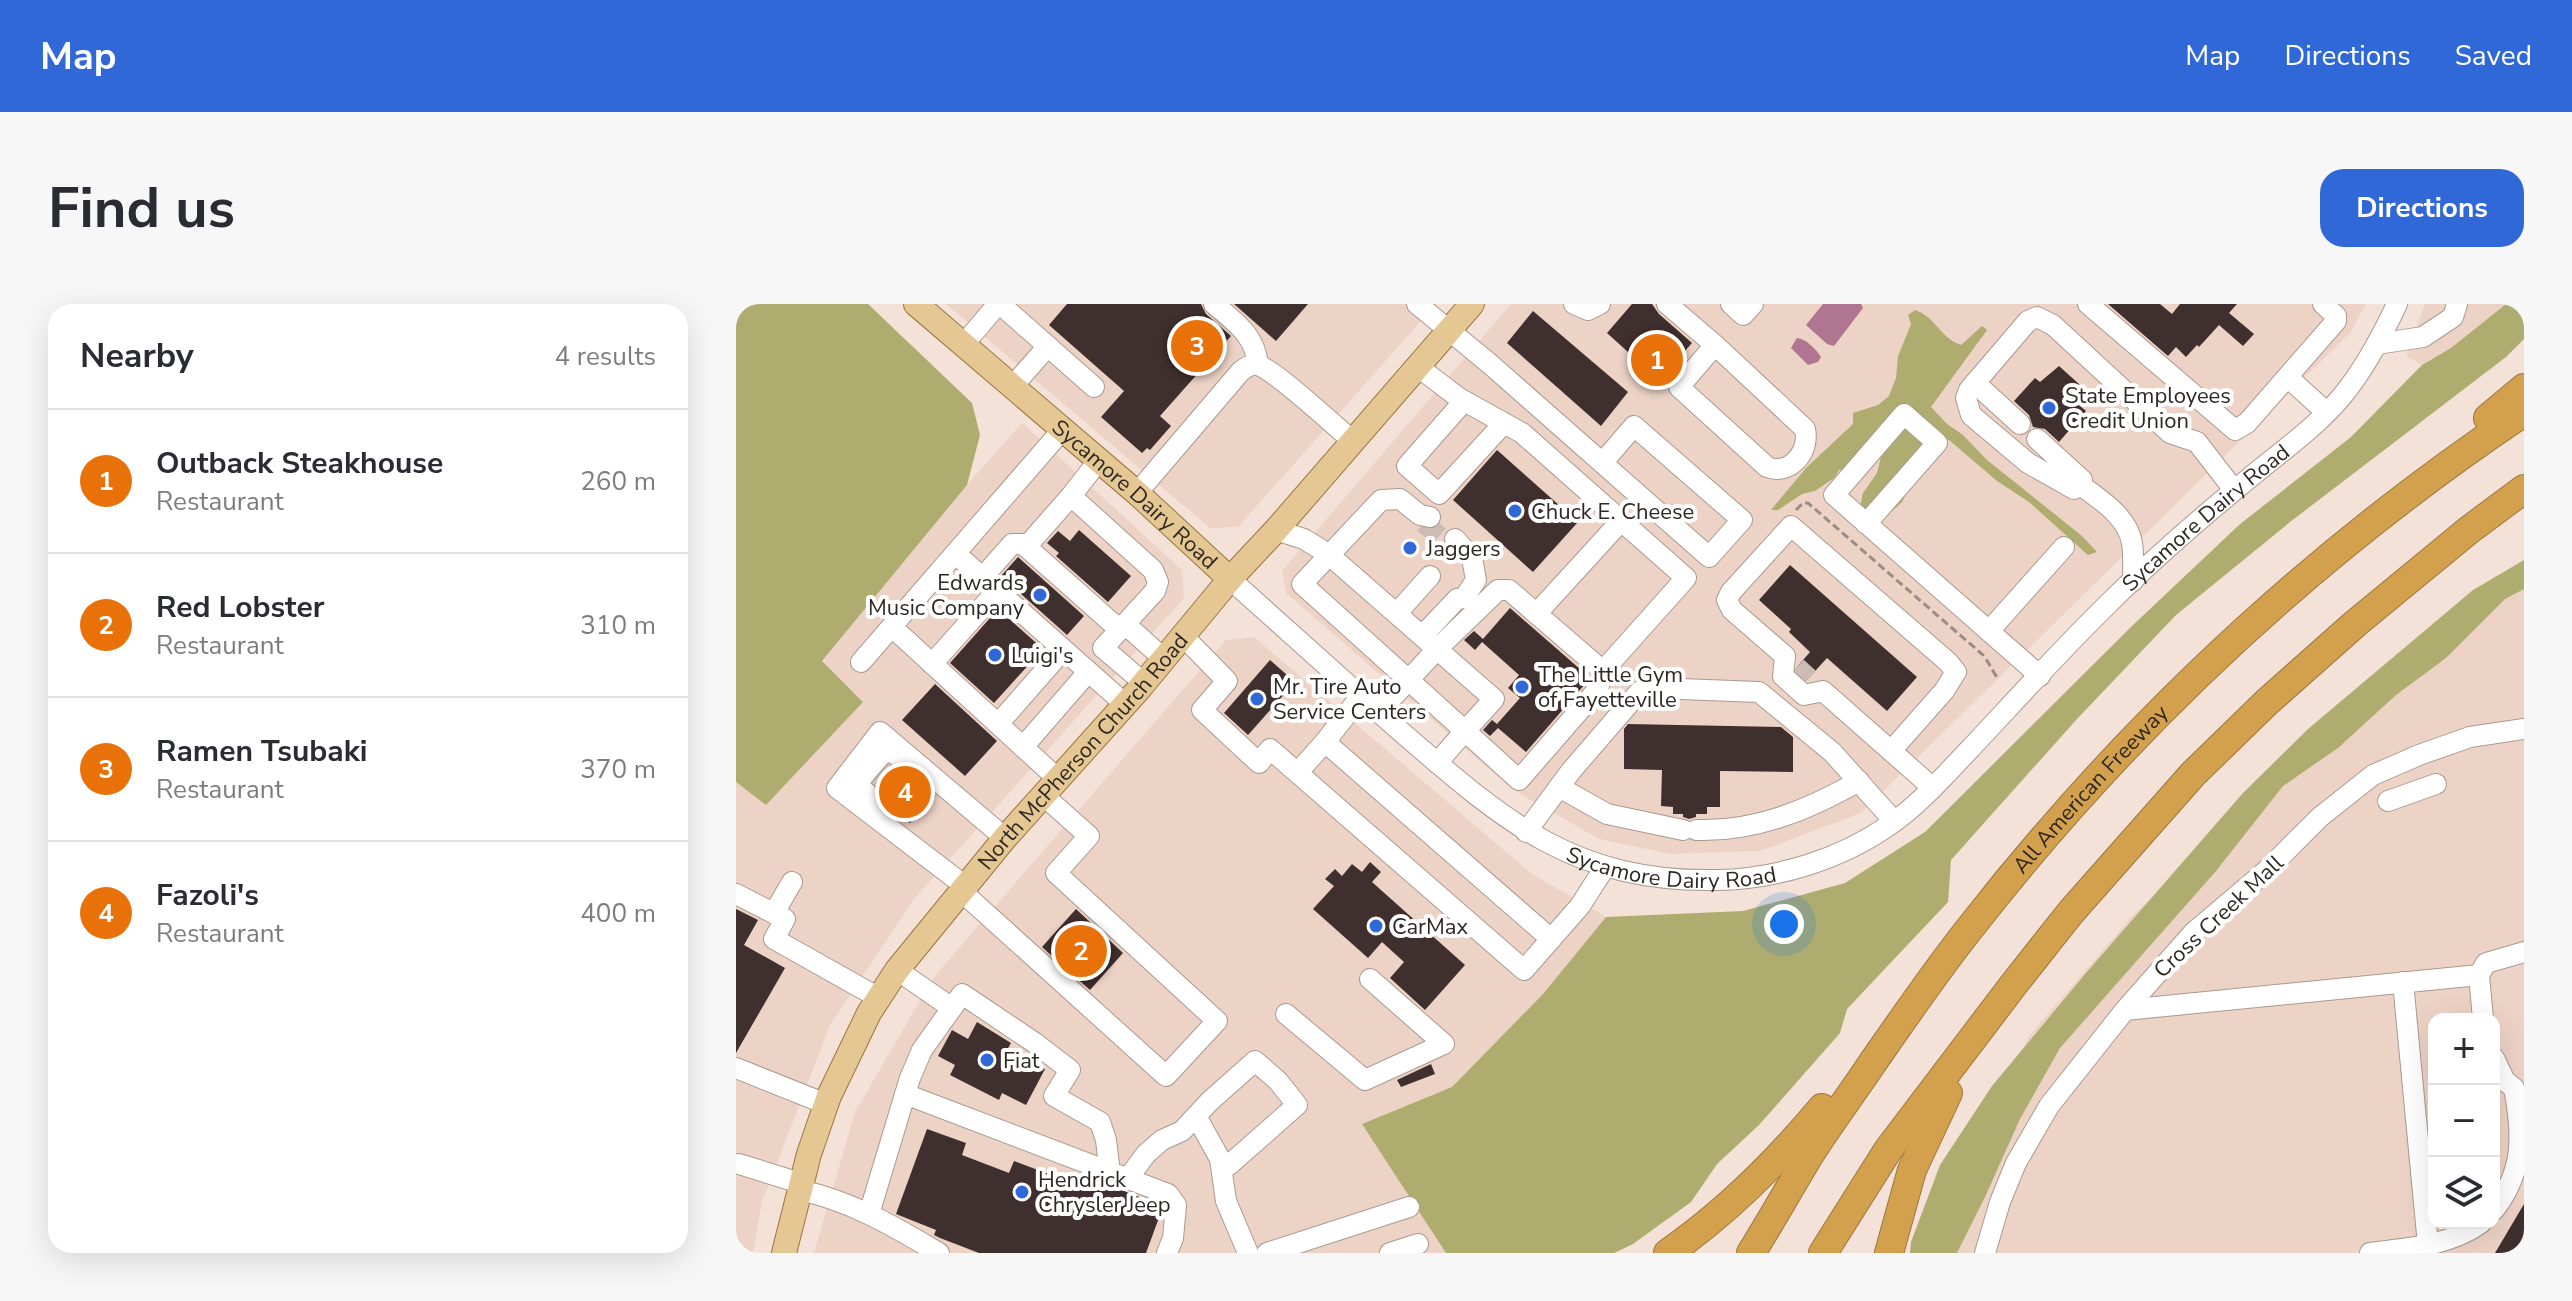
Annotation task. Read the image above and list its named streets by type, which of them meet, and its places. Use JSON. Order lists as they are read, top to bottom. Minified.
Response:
{"streets":{"highway":["All American Freeway"],"main road":["Sycamore Dairy Road","North McPherson Church Road"],"street":["Cross Creek Mall"]},"crossings":[["Sycamore Dairy Road","North McPherson Church Road"]],"places":["State Employees Credit Union","Chuck E. Cheese","Jaggers","Edwards Music Company","Luigi's","The Little Gym of Fayetteville","Mr. Tire Auto Service Centers","CarMax","Fiat","Hendrick Chrysler Jeep"],"page":{"header":"Map","nav":["Map","Directions","Saved"],"buttons":"Directions","title":"Find us","heading":["Nearby","4 results"],"pins":["3","1","4","2"],"list":[{"mark":"1","name":"Outback Steakhouse","note":"Restaurant","value":"260 m"},{"mark":"2","name":"Red Lobster","note":"Restaurant","value":"310 m"},{"mark":"3","name":"Ramen Tsubaki","note":"Restaurant","value":"370 m"},{"mark":"4","name":"Fazoli's","note":"Restaurant","value":"400 m"}],"map_buttons":["+","−"]}}
